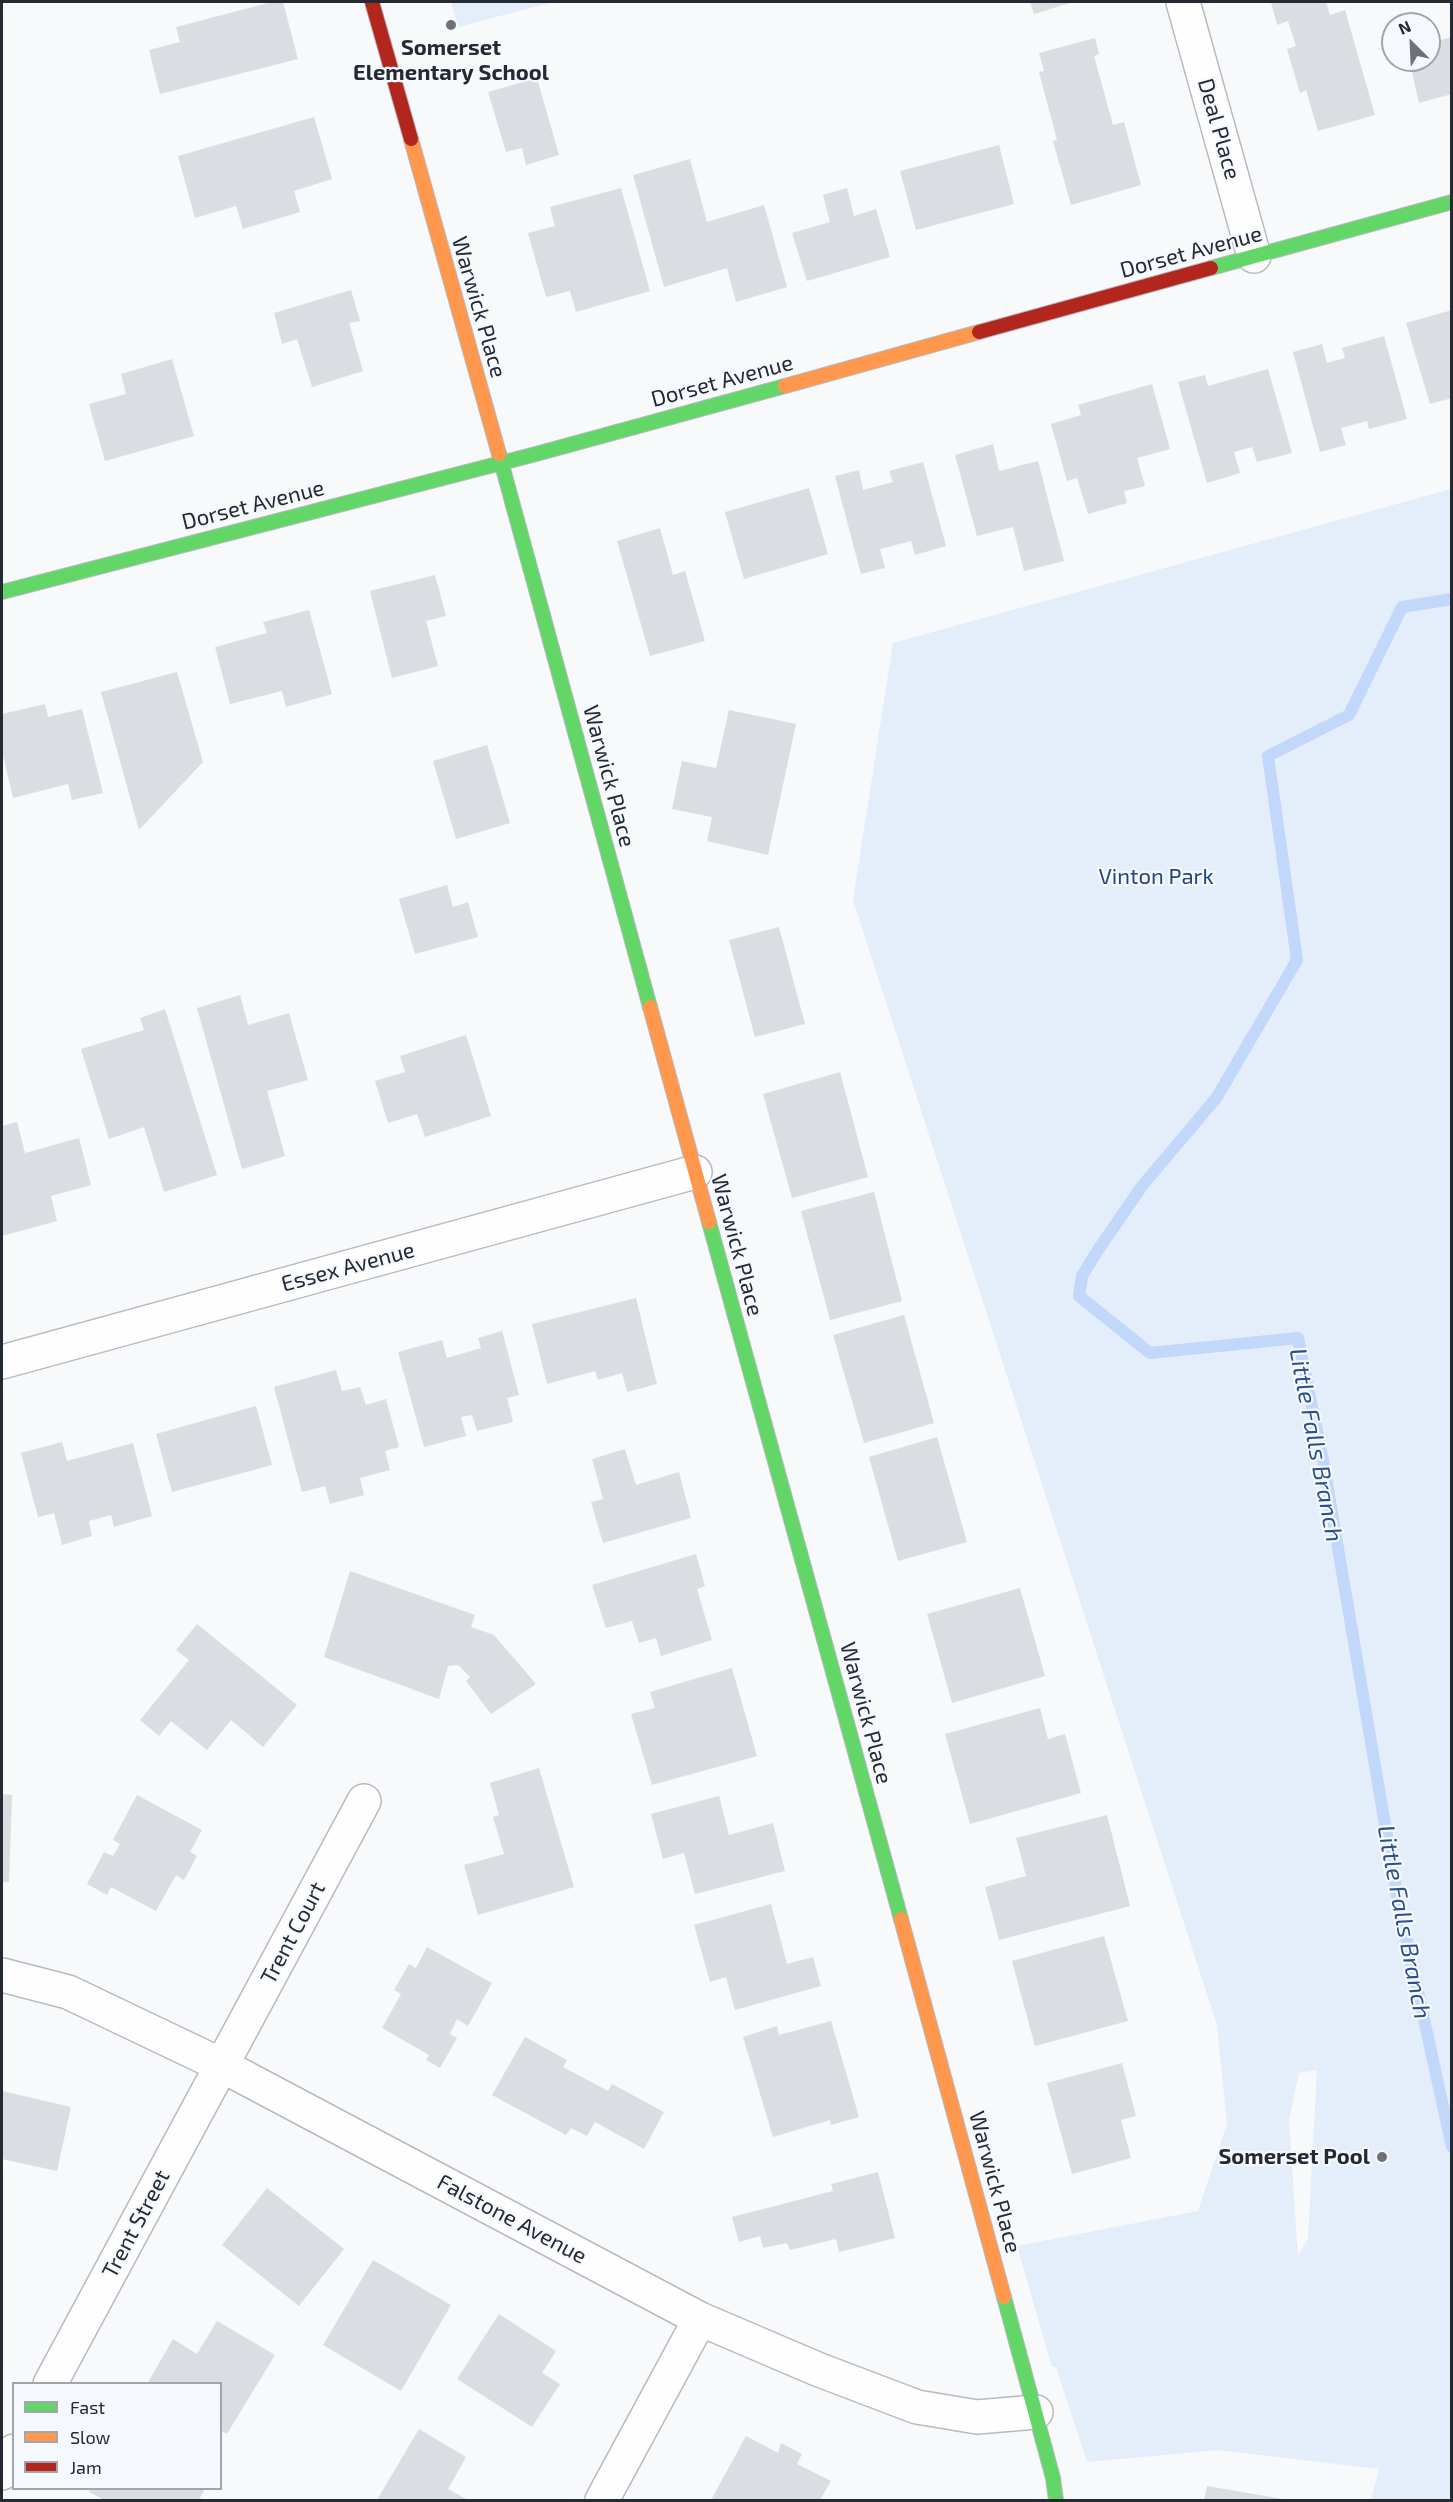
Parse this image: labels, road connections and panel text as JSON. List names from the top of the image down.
{
  "streets": {
    "street": [
      "Deal Place",
      "Dorset Avenue",
      "Warwick Place",
      "Essex Avenue",
      "Trent Court",
      "Falstone Avenue",
      "Trent Street"
    ]
  },
  "crossings": [
    ["Deal Place", "Dorset Avenue"],
    ["Dorset Avenue", "Warwick Place"],
    ["Warwick Place", "Essex Avenue"],
    ["Warwick Place", "Falstone Avenue"],
    ["Trent Court", "Falstone Avenue"],
    ["Trent Court", "Trent Street"],
    ["Falstone Avenue", "Trent Street"]
  ],
  "water": ["Little Falls Branch"],
  "parks": ["Vinton Park"],
  "places": ["Somerset Elementary School", "Somerset Pool"],
  "legend": ["Fast", "Slow", "Jam"],
  "north": "top left"
}
